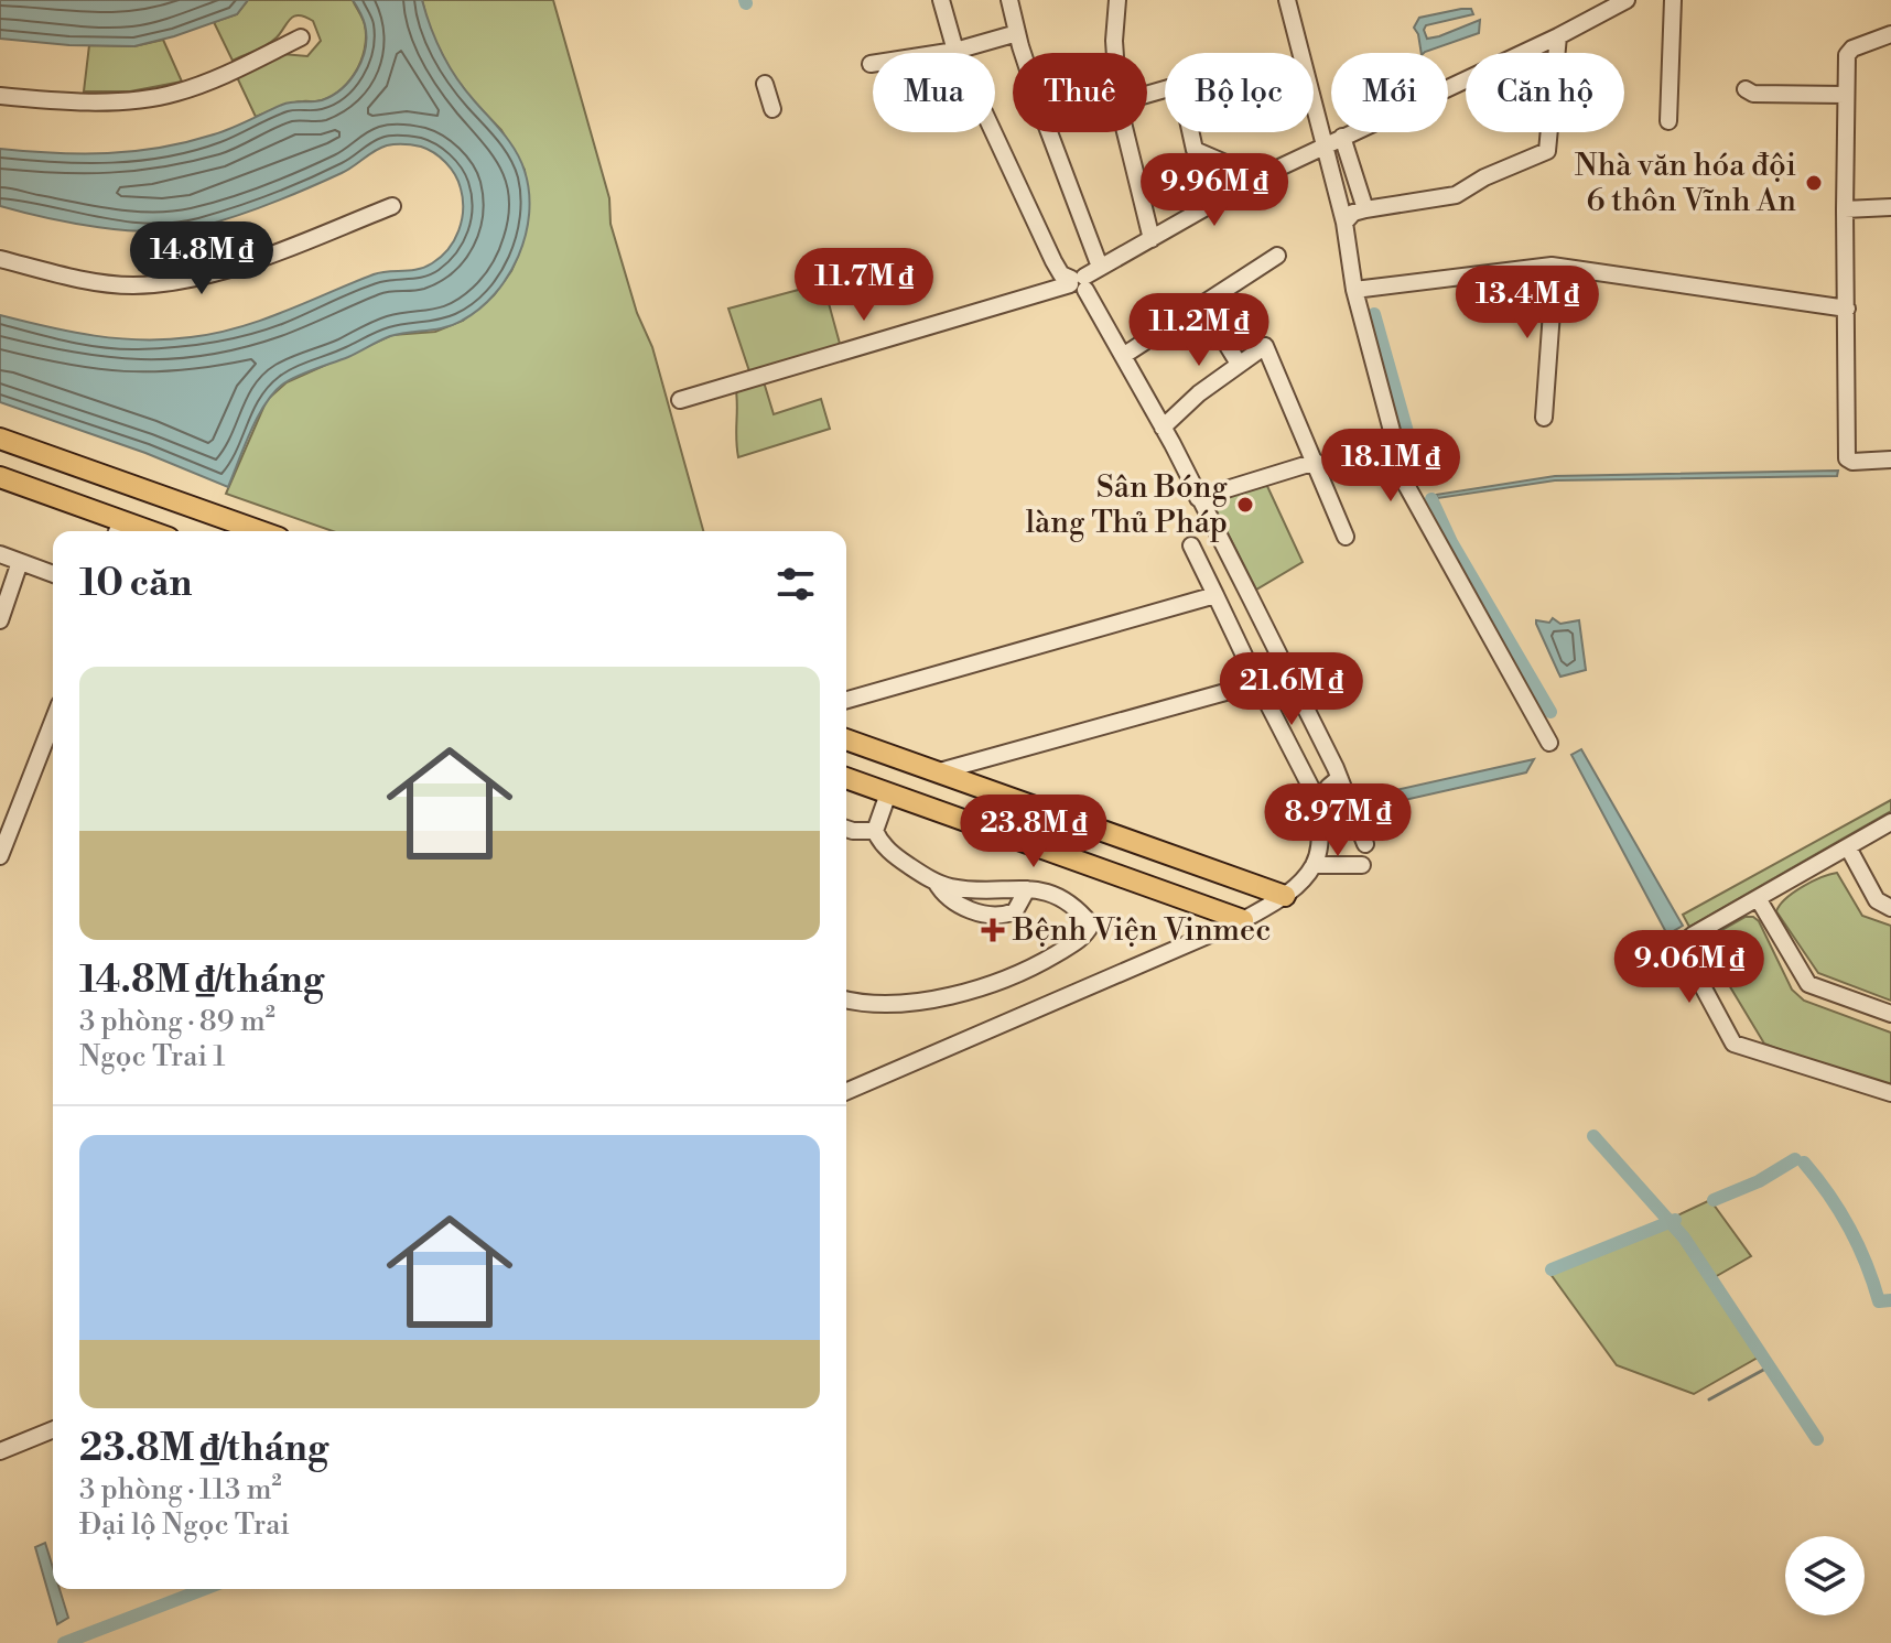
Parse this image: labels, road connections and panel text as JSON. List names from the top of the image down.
{
  "places": {
    "other": ["Nhà văn hóa đội 6 thôn Vĩnh An", "Sân Bóng làng Thủ Pháp"],
    "health": ["Bệnh Viện Vinmec"]
  },
  "page": {
    "chip": [
      "Mua",
      "Thuê",
      "Bộ lọc",
      "Mới",
      "Căn hộ"
    ],
    "price": [
      "9.96M ₫",
      "14.8M ₫",
      "11.7M ₫",
      "13.4M ₫",
      "11.2M ₫",
      "18.1M ₫",
      "21.6M ₫",
      "8.97M ₫",
      "23.8M ₫",
      "9.06M ₫"
    ],
    "heading": "10 căn",
    "list": [
      {
        "name": "14.8M ₫/tháng",
        "note": "3 phòng · 89 m² · Ngọc Trai 1"
      },
      {
        "name": "23.8M ₫/tháng",
        "note": "3 phòng · 113 m² · Đại lộ Ngọc Trai"
      }
    ]
  }
}
